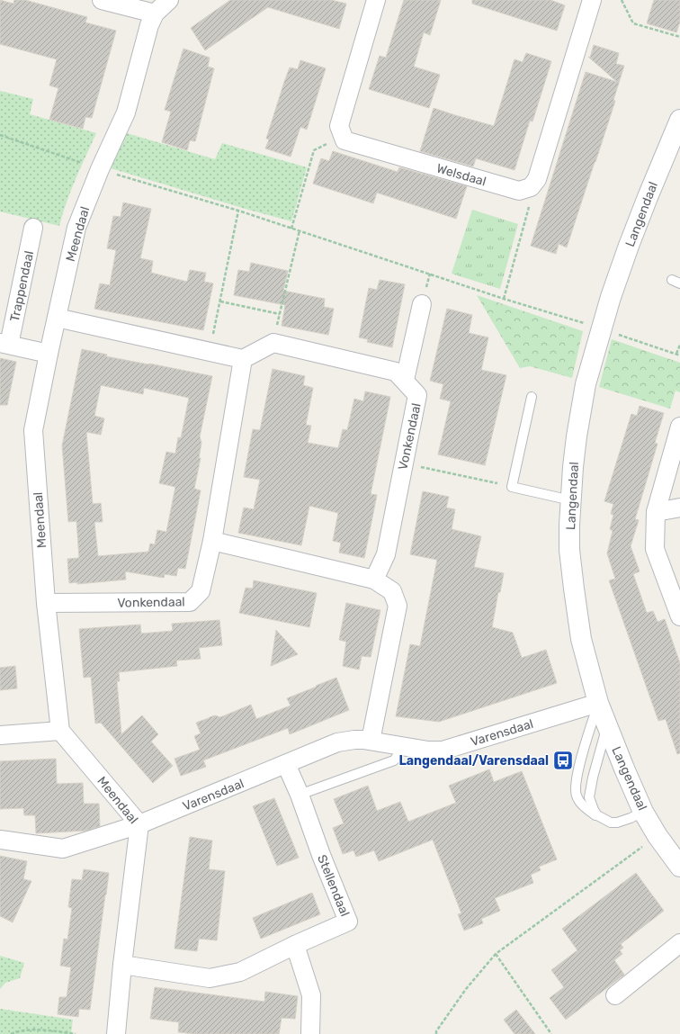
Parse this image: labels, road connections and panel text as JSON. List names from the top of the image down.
{
  "streets": {
    "street": [
      "Welsdaal",
      "Langendaal",
      "Meendaal",
      "Trappendaal",
      "Vonkendaal",
      "Varensdaal",
      "Stellendaal"
    ]
  },
  "crossings": [
    ["Langendaal", "Varensdaal"],
    ["Meendaal", "Trappendaal"],
    ["Meendaal", "Vonkendaal"],
    ["Meendaal", "Varensdaal"],
    ["Meendaal", "Stellendaal"]
  ],
  "places": {
    "bus stop": ["Langendaal/Varensdaal"]
  }
}
